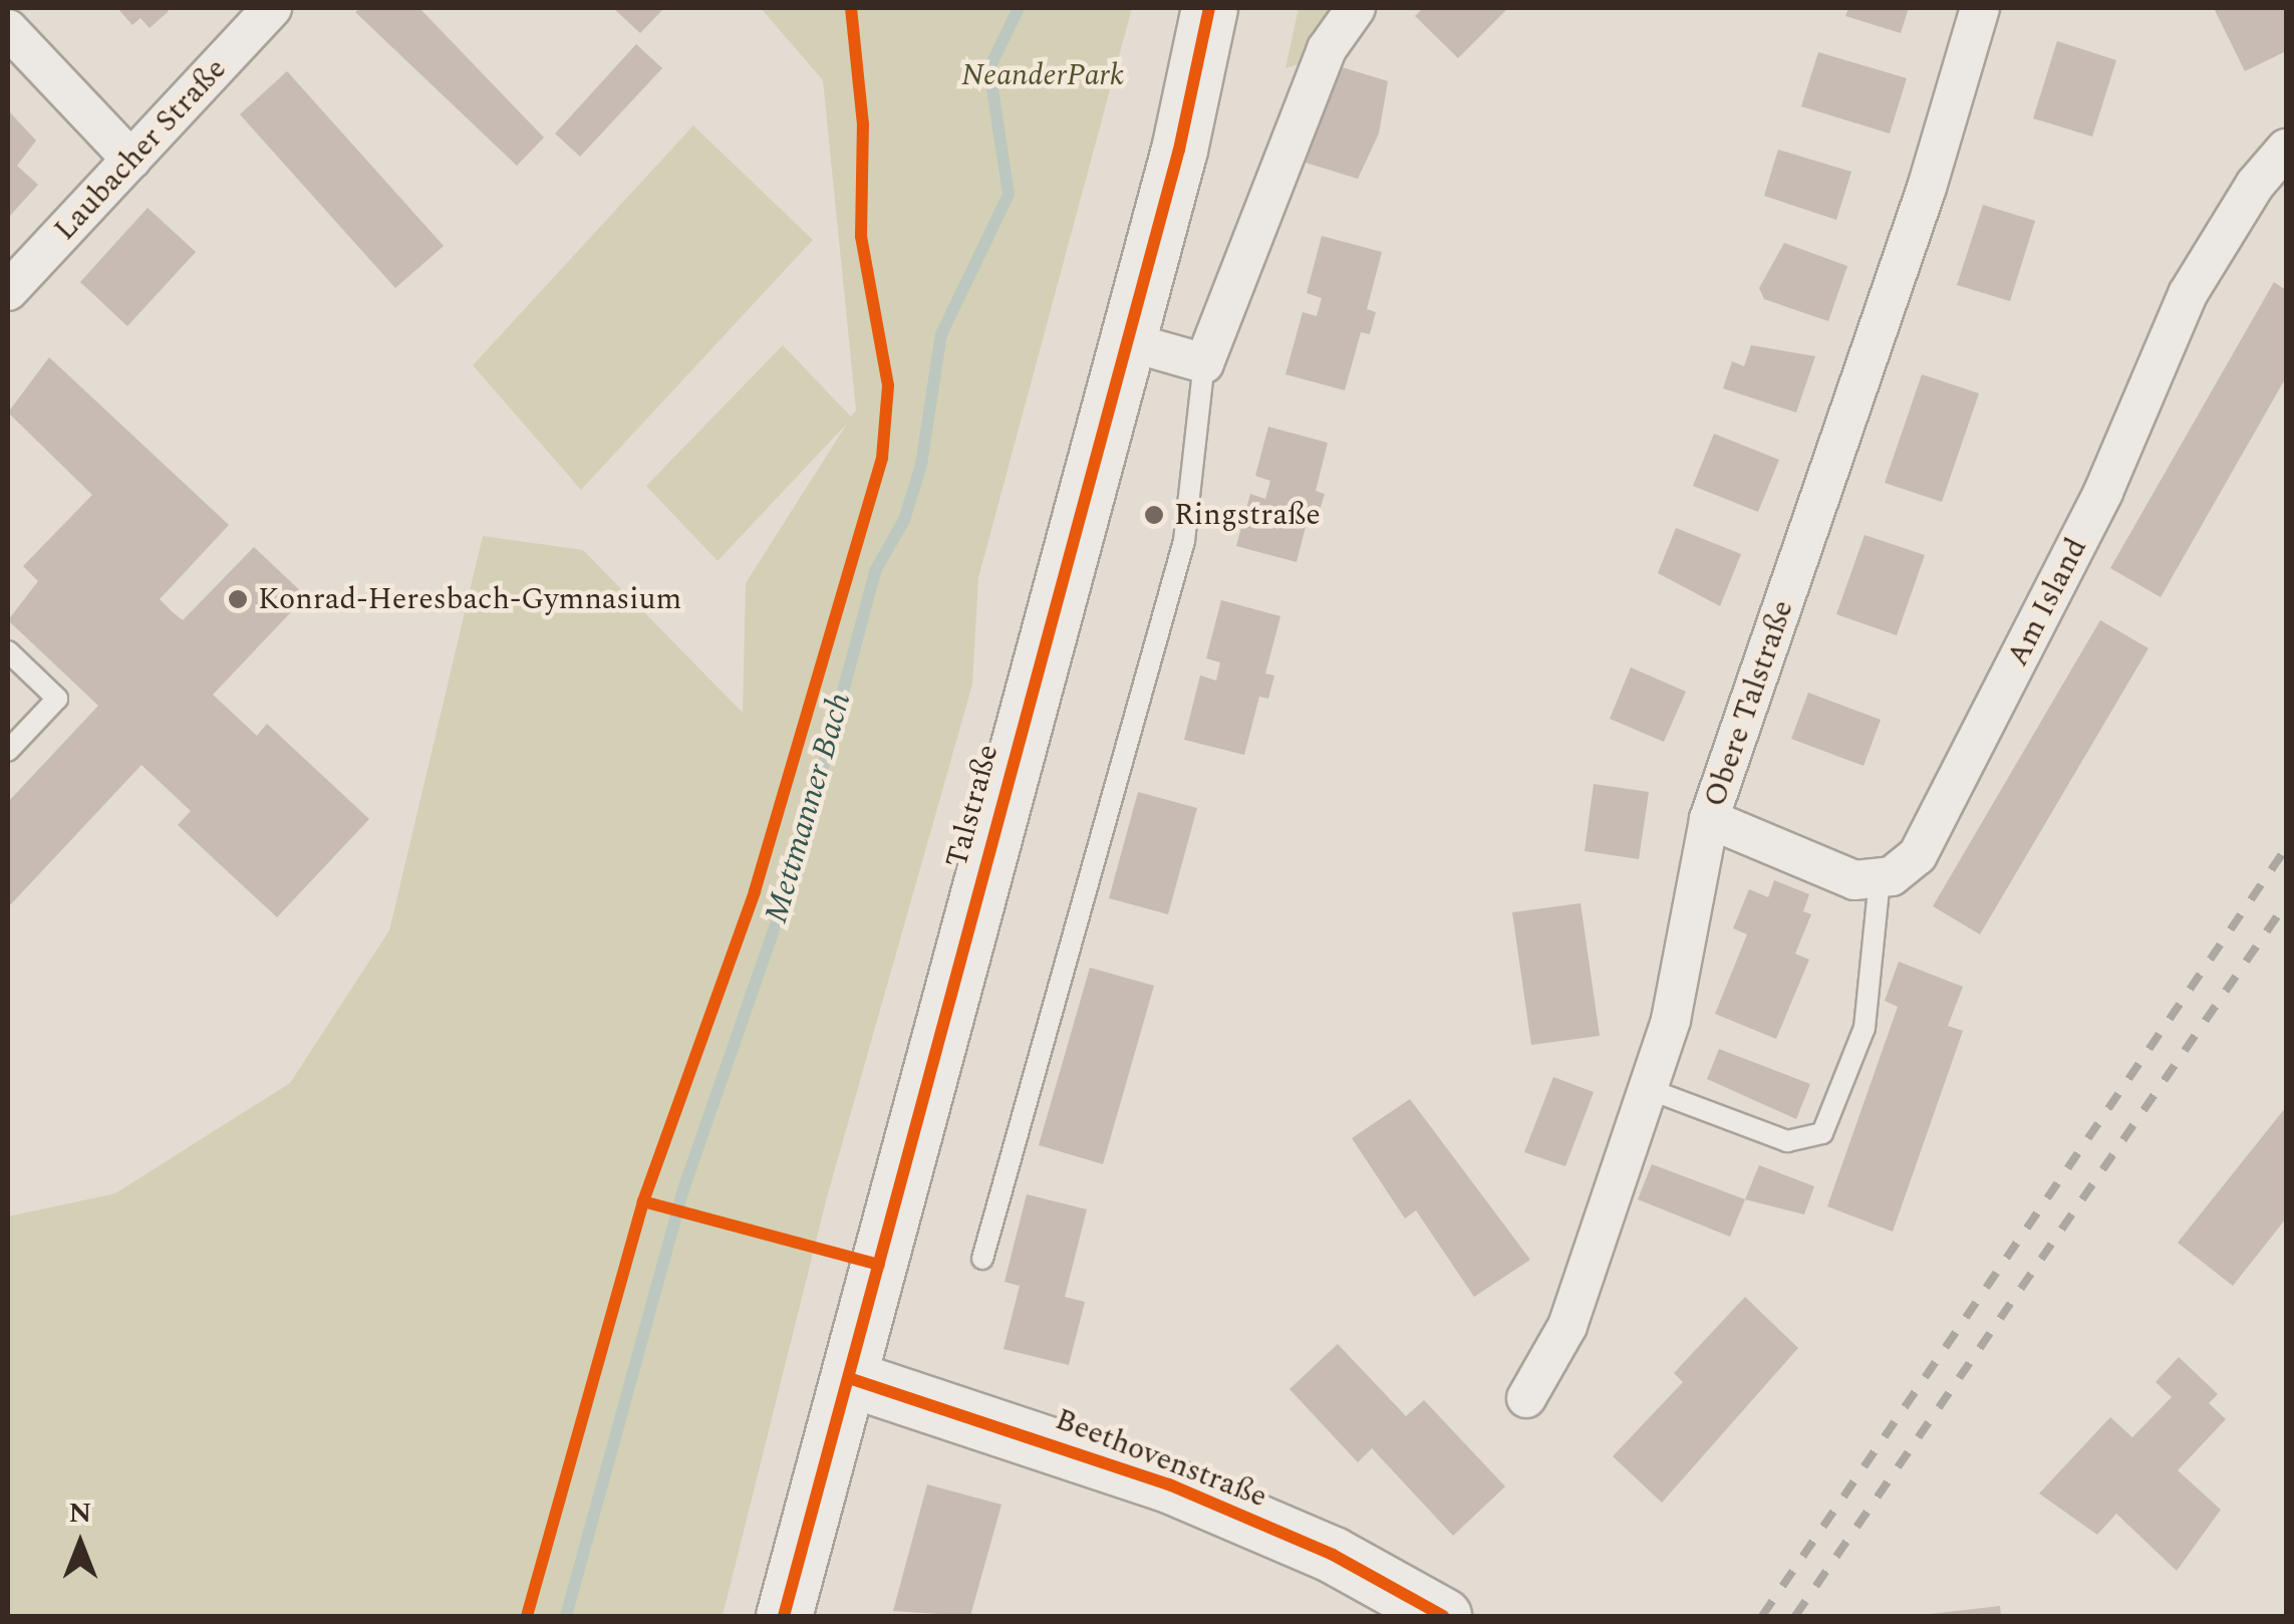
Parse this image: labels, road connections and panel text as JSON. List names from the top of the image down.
{
  "streets": {
    "street": [
      "Laubacher Straße",
      "Am Island",
      "Obere Talstraße",
      "Talstraße",
      "Beethovenstraße"
    ]
  },
  "crossings": [
    ["Talstraße", "Beethovenstraße"]
  ],
  "water": ["Mettmanner Bach"],
  "parks": ["NeanderPark"],
  "places": ["Ringstraße", "Konrad-Heresbach-Gymnasium"],
  "north": "top"
}
